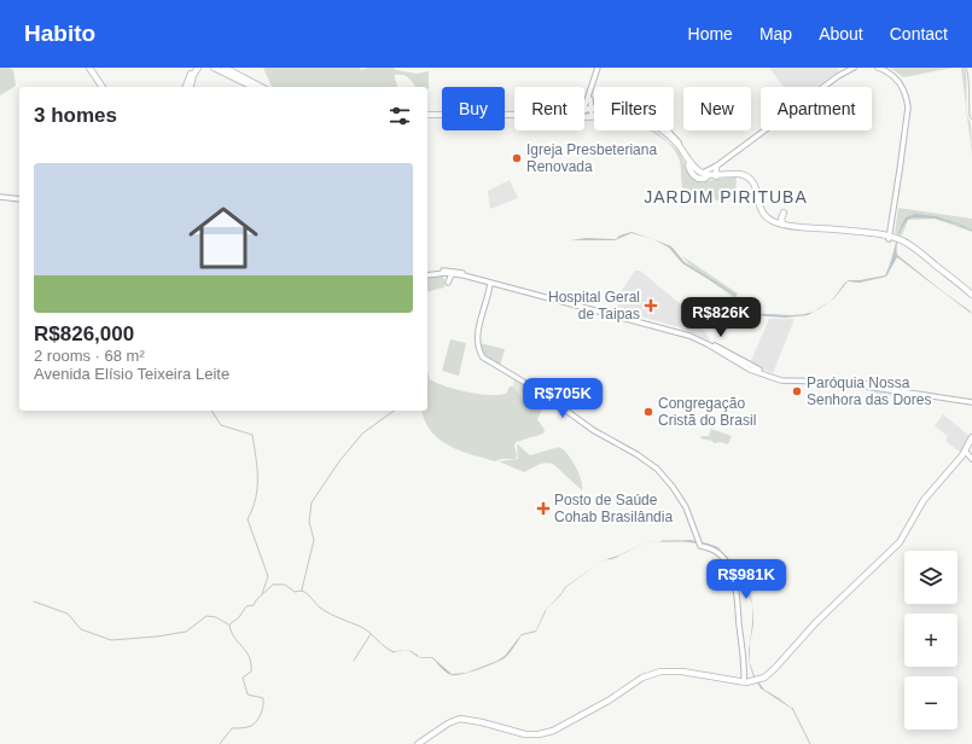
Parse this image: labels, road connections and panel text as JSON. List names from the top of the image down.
{
  "districts": ["JARDIM PIRITUBA"],
  "places": {
    "other": ["Igreja Presbeteriana Renovada", "Paróquia Nossa Senhora das Dores", "Congregação Cristã do Brasil"],
    "health": ["Hospital Geral de Taipas", "Posto de Saúde Cohab Brasilândia"]
  },
  "page": {
    "header": "Habito",
    "nav": [
      "Home",
      "Map",
      "About",
      "Contact"
    ],
    "chip": [
      "Buy",
      "Rent",
      "Filters",
      "New",
      "Apartment"
    ],
    "heading": "3 homes",
    "list": [
      {
        "name": "R$826,000",
        "note": "2 rooms · 68 m² · Avenida Elísio Teixeira Leite"
      }
    ],
    "price": ["R$826K", "R$705K", "R$981K"],
    "map_buttons": ["+", "−"]
  }
}
